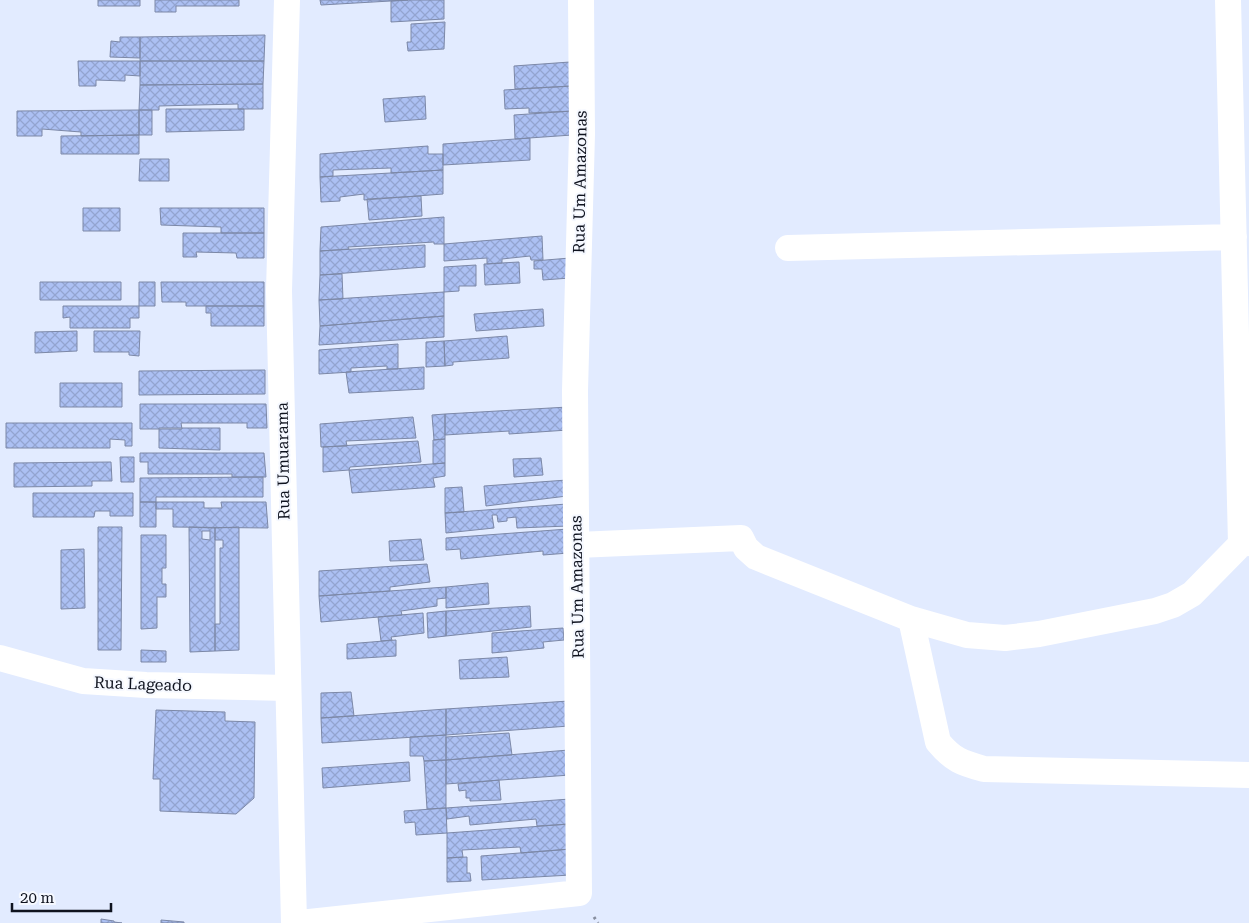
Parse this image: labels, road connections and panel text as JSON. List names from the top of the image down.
{
  "streets": {
    "street": ["Rua Um Amazonas", "Rua Umuarama", "Rua Lageado"]
  },
  "crossings": [
    ["Rua Umuarama", "Rua Lageado"]
  ],
  "scale_bar": "20 m"
}
